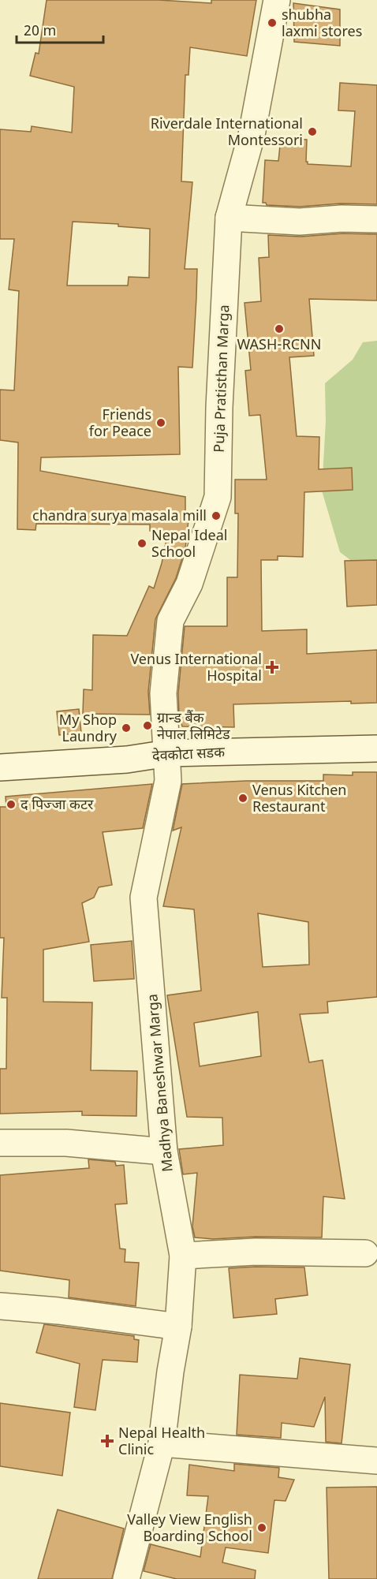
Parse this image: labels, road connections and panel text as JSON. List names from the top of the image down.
{
  "streets": {
    "street": ["Puja Pratisthan Marga", "देवकोटा सडक", "Madhya Baneshwar Marga"]
  },
  "crossings": [
    ["Puja Pratisthan Marga", "देवकोटा सडक"],
    ["Puja Pratisthan Marga", "Madhya Baneshwar Marga"],
    ["देवकोटा सडक", "Madhya Baneshwar Marga"]
  ],
  "places": {
    "other": [
      "shubha laxmi stores",
      "Riverdale International Montessori",
      "WASH-RCNN",
      "Friends for Peace",
      "chandra surya masala mill",
      "Nepal Ideal School",
      "ग्रान्ड बैंक नेपाल लिमिटेड",
      "My Shop Laundry",
      "Venus Kitchen Restaurant",
      "द पिज्जा कटर",
      "Valley View English Boarding School"
    ],
    "health": ["Venus International Hospital", "Nepal Health Clinic"]
  },
  "scale_bar": "20 m"
}
